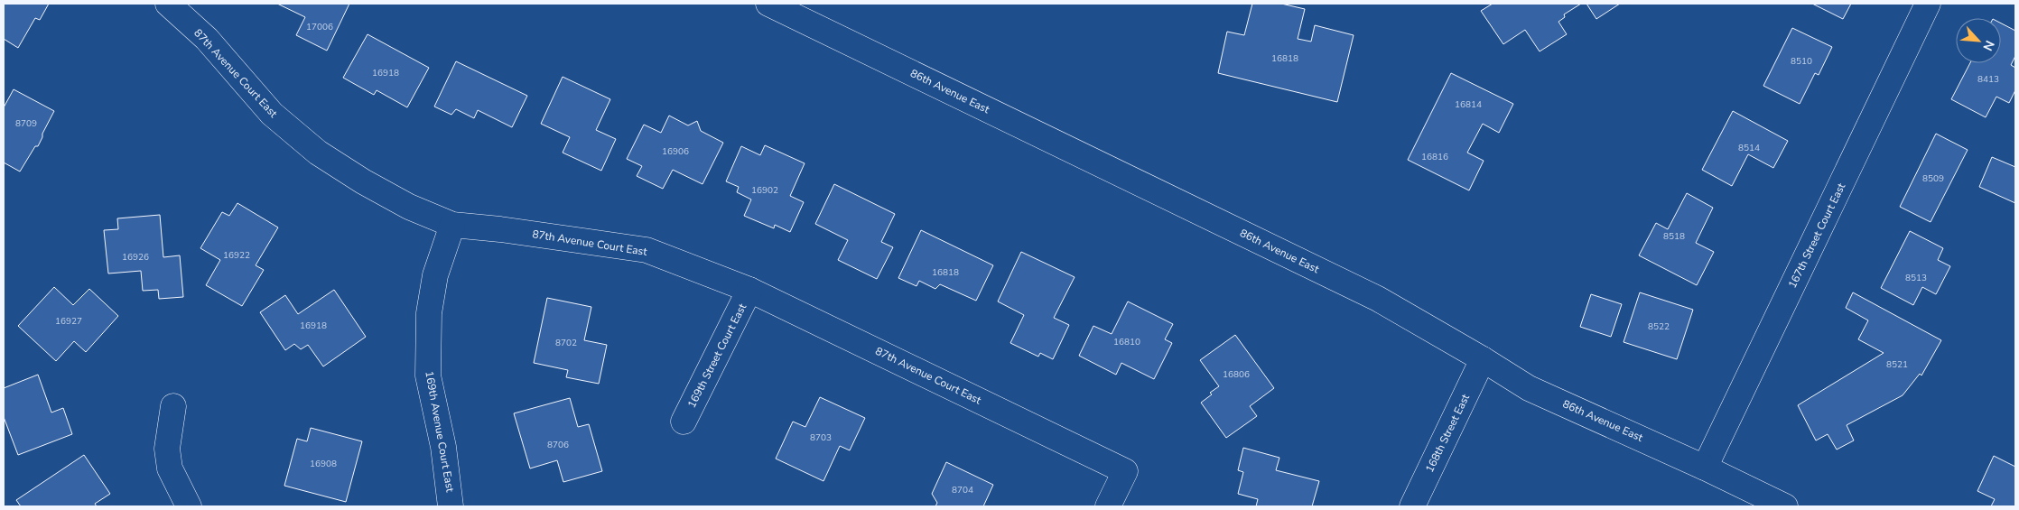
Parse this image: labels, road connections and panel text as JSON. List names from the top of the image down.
{
  "streets": {
    "street": [
      "87th Avenue Court East",
      "86th Avenue East",
      "167th Street Court East",
      "169th Street Court East",
      "169th Avenue Court East",
      "168th Street East"
    ]
  },
  "crossings": [
    ["87th Avenue Court East", "169th Street Court East"],
    ["87th Avenue Court East", "169th Avenue Court East"],
    ["86th Avenue East", "167th Street Court East"],
    ["86th Avenue East", "168th Street East"]
  ],
  "house_numbers": [
    "17006",
    "16818",
    "8510",
    "16918",
    "8413",
    "16814",
    "8709",
    "8514",
    "16906",
    "16816",
    "8509",
    "16902",
    "8518",
    "16922",
    "16926",
    "16818",
    "8513",
    "16927",
    "16918",
    "8522",
    "16810",
    "8702",
    "8521",
    "16806",
    "8703",
    "8706",
    "16908",
    "8704"
  ],
  "north": "bottom right"
}
